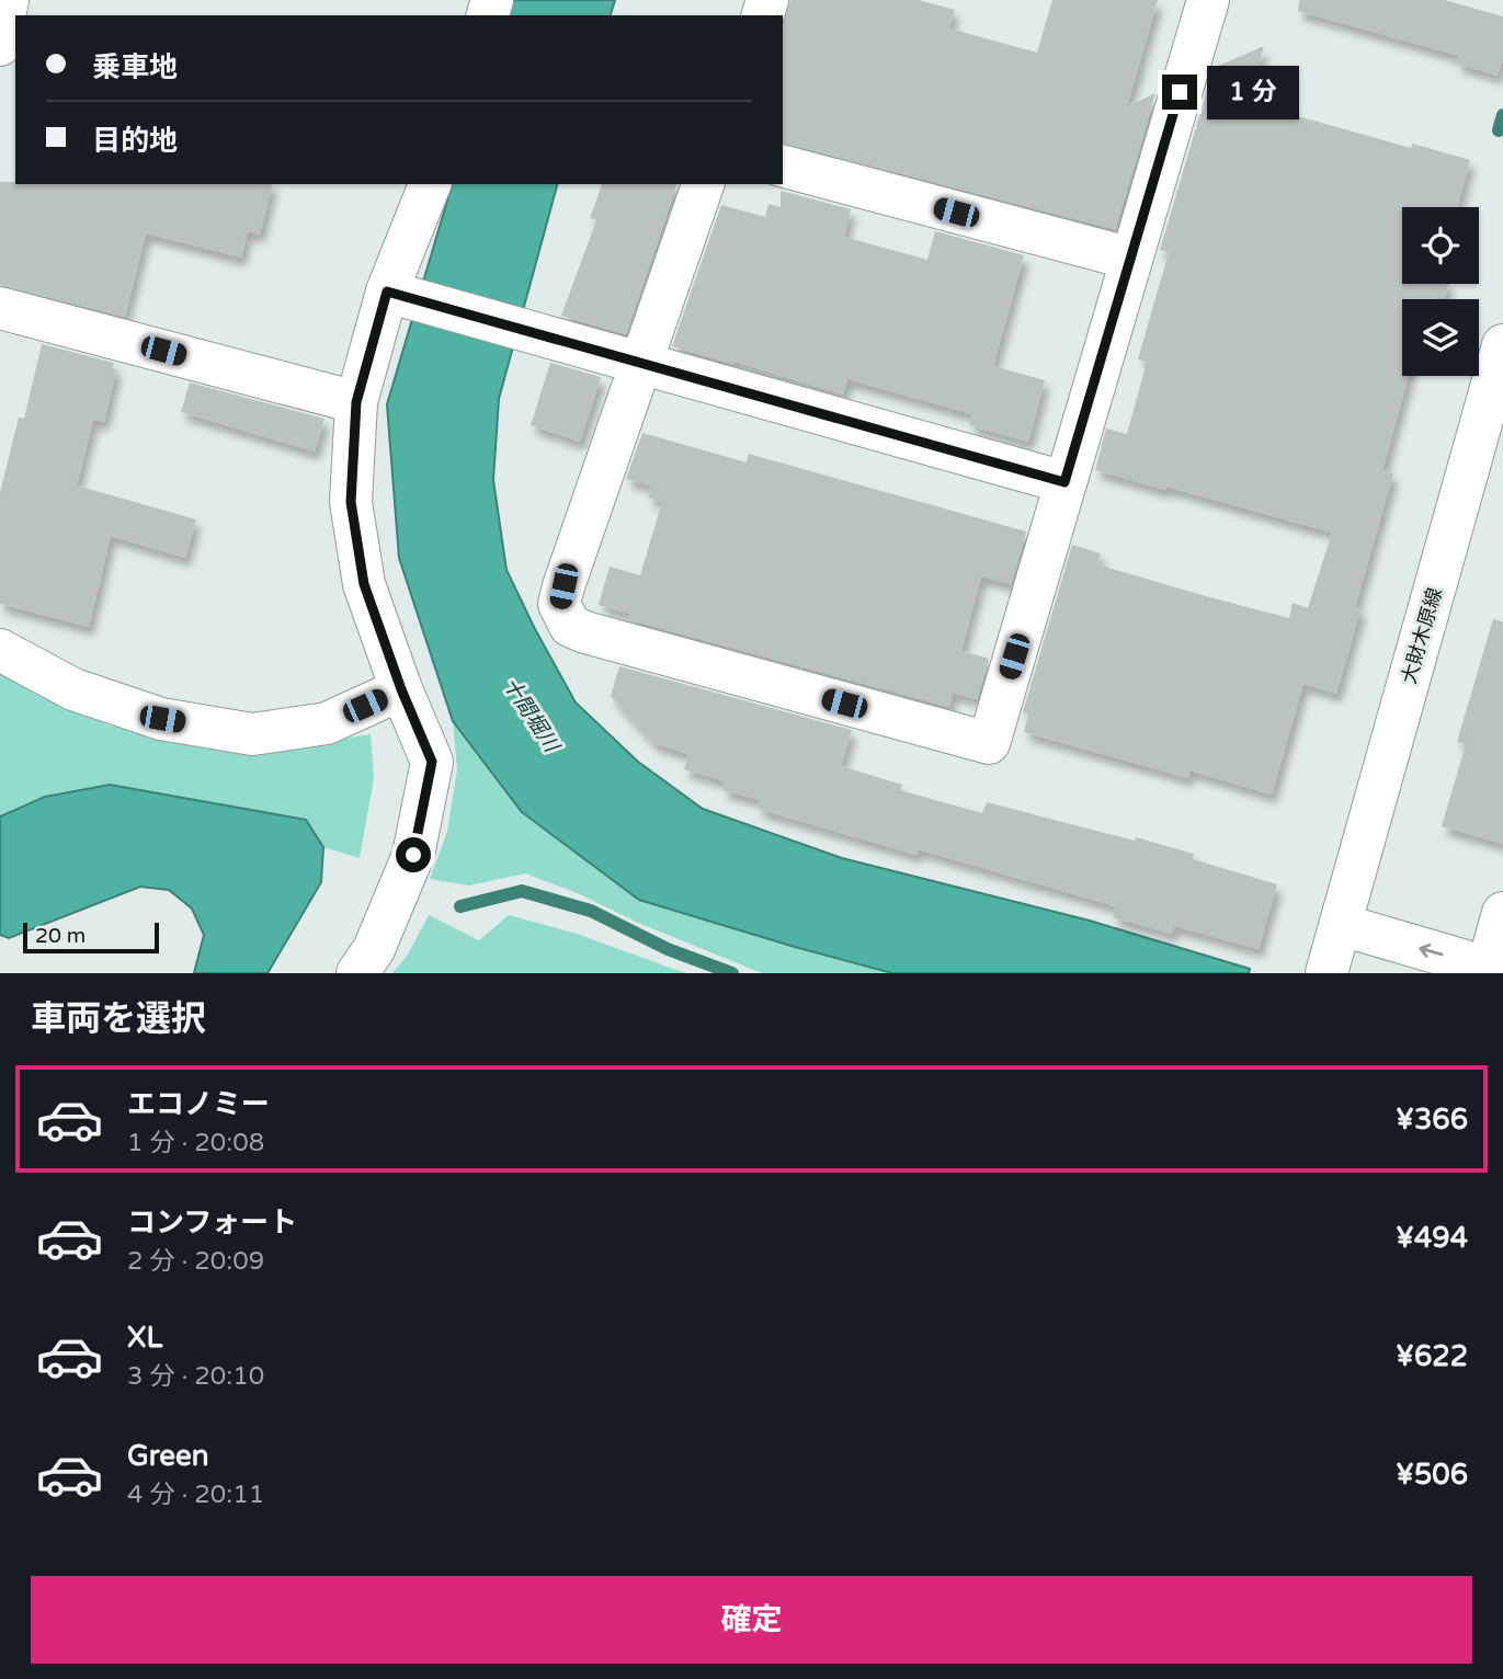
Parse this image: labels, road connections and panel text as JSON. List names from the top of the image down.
{
  "streets": {
    "street": ["大財木原線"]
  },
  "water": ["十間堀川"],
  "scale_bar": "20 m",
  "page": {
    "banner": ["乗車地", "目的地"],
    "bubble": "1 分",
    "scale": "20 m",
    "heading": "車両を選択",
    "list": [
      {
        "name": "エコノミー",
        "note": "1 分 · 20:08",
        "value": "¥366"
      },
      {
        "name": "コンフォート",
        "note": "2 分 · 20:09",
        "value": "¥494"
      },
      {
        "name": "XL",
        "note": "3 分 · 20:10",
        "value": "¥622"
      },
      {
        "name": "Green",
        "note": "4 分 · 20:11",
        "value": "¥506"
      }
    ],
    "buttons": "確定"
  }
}
